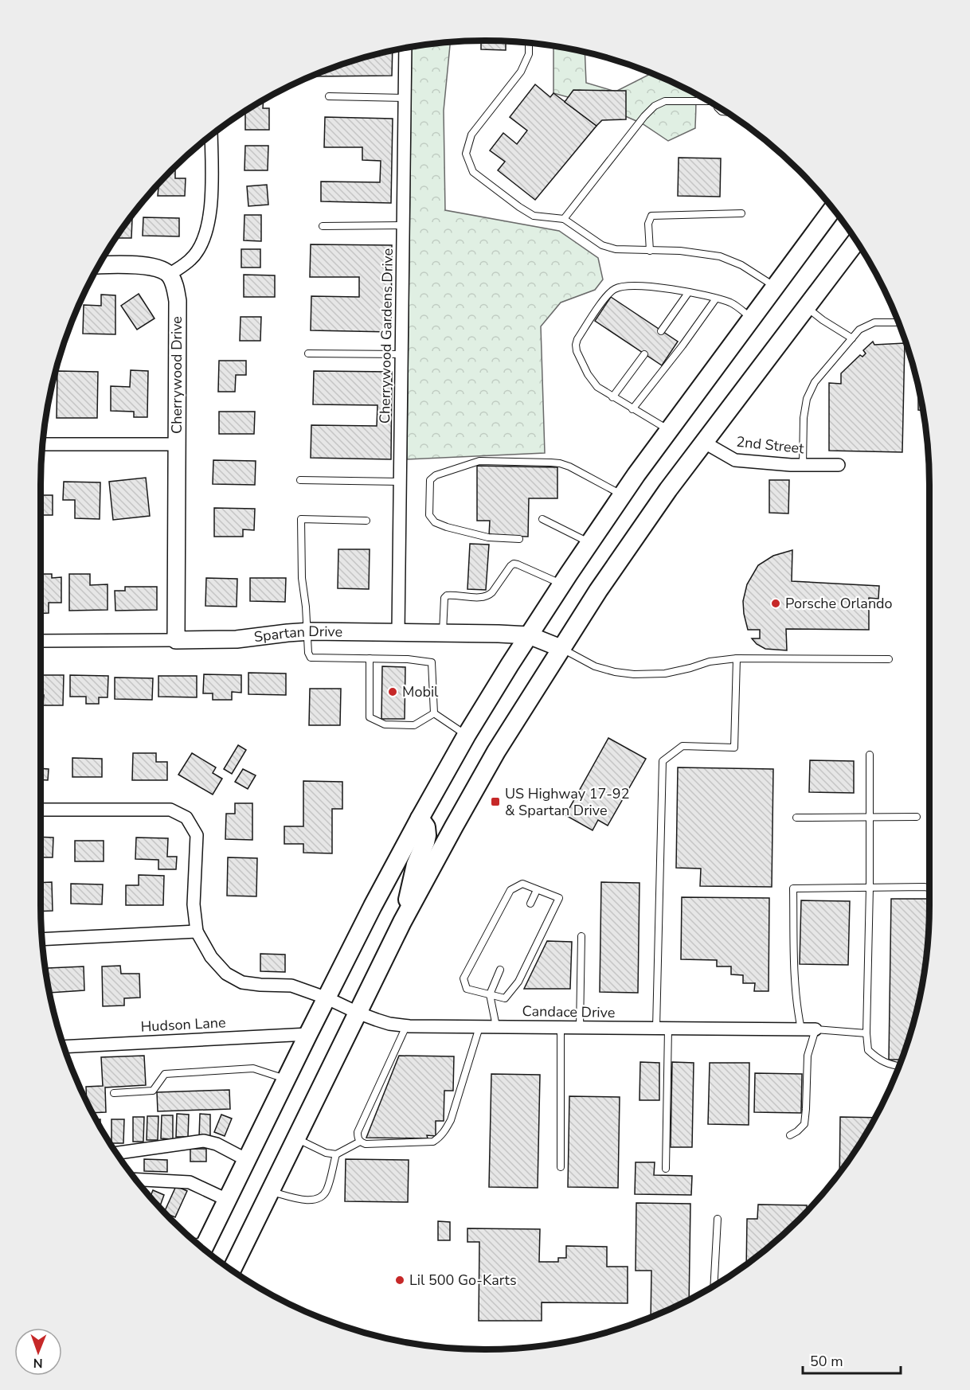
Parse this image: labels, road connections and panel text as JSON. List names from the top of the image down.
{
  "streets": {
    "street": [
      "Cherrywood Gardens Drive",
      "Cherrywood Drive",
      "2nd Street",
      "Spartan Drive",
      "Candace Drive",
      "Hudson Lane"
    ]
  },
  "crossings": [
    ["Cherrywood Gardens Drive", "Spartan Drive"],
    ["Cherrywood Drive", "Spartan Drive"]
  ],
  "places": {
    "other": ["Porsche Orlando", "Mobil", "Lil 500 Go-Karts"],
    "transit": ["US Highway 17-92 & Spartan Drive"]
  },
  "scale_bar": "50 m",
  "north": "bottom"
}
